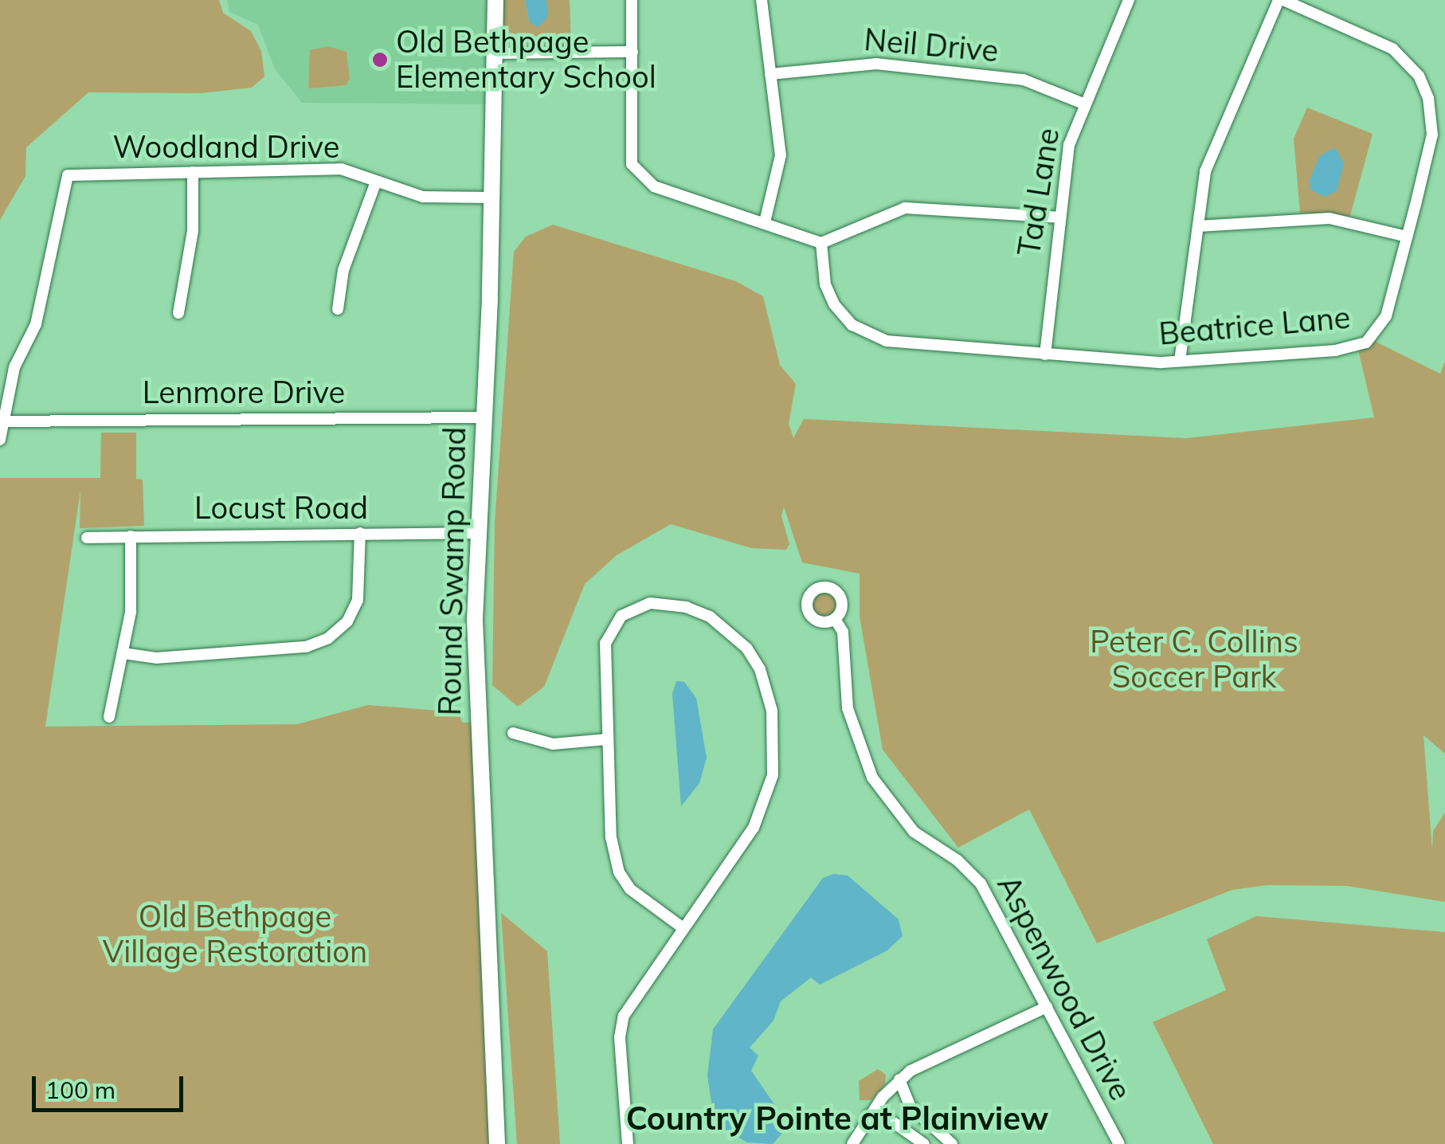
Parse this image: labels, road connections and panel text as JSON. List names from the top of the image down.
{
  "streets": {
    "main road": ["Round Swamp Road"],
    "street": [
      "Neil Drive",
      "Woodland Drive",
      "Tad Lane",
      "Beatrice Lane",
      "Lenmore Drive",
      "Locust Road",
      "Aspenwood Drive"
    ]
  },
  "crossings": [
    ["Neil Drive", "Tad Lane"],
    ["Woodland Drive", "Lenmore Drive"],
    ["Woodland Drive", "Round Swamp Road"],
    ["Tad Lane", "Beatrice Lane"],
    ["Lenmore Drive", "Round Swamp Road"],
    ["Locust Road", "Round Swamp Road"]
  ],
  "districts": ["Country Pointe at Plainview"],
  "parks": ["Peter C. Collins Soccer Park", "Old Bethpage Village Restoration"],
  "places": ["Old Bethpage Elementary School"],
  "scale_bar": "100 m"
}
